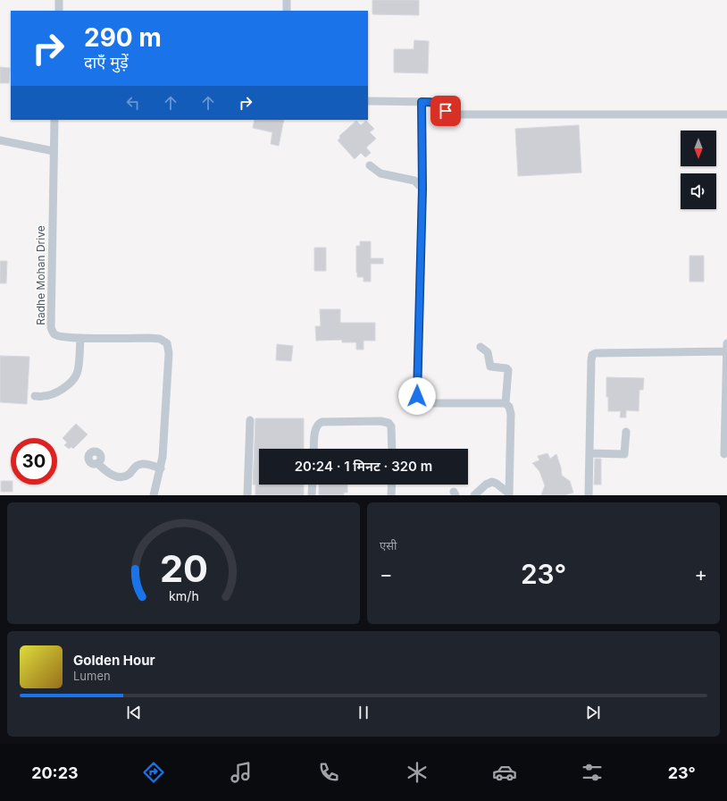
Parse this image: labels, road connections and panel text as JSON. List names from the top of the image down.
{
  "streets": {
    "street": ["Radhe Mohan Drive"]
  },
  "north": "bottom",
  "page": {
    "turn": ["290 m", "दाएँ मुड़ें"],
    "limit": "30",
    "trip": "20:24 · 1 मिनट · 320 m",
    "tile": "एसी",
    "heat": ["−", "23°", "+"],
    "song": ["Golden Hour", "Lumen"],
    "tabs": ["20:23", "23°"],
    "gauge": ["20", "km/h"]
  }
}
